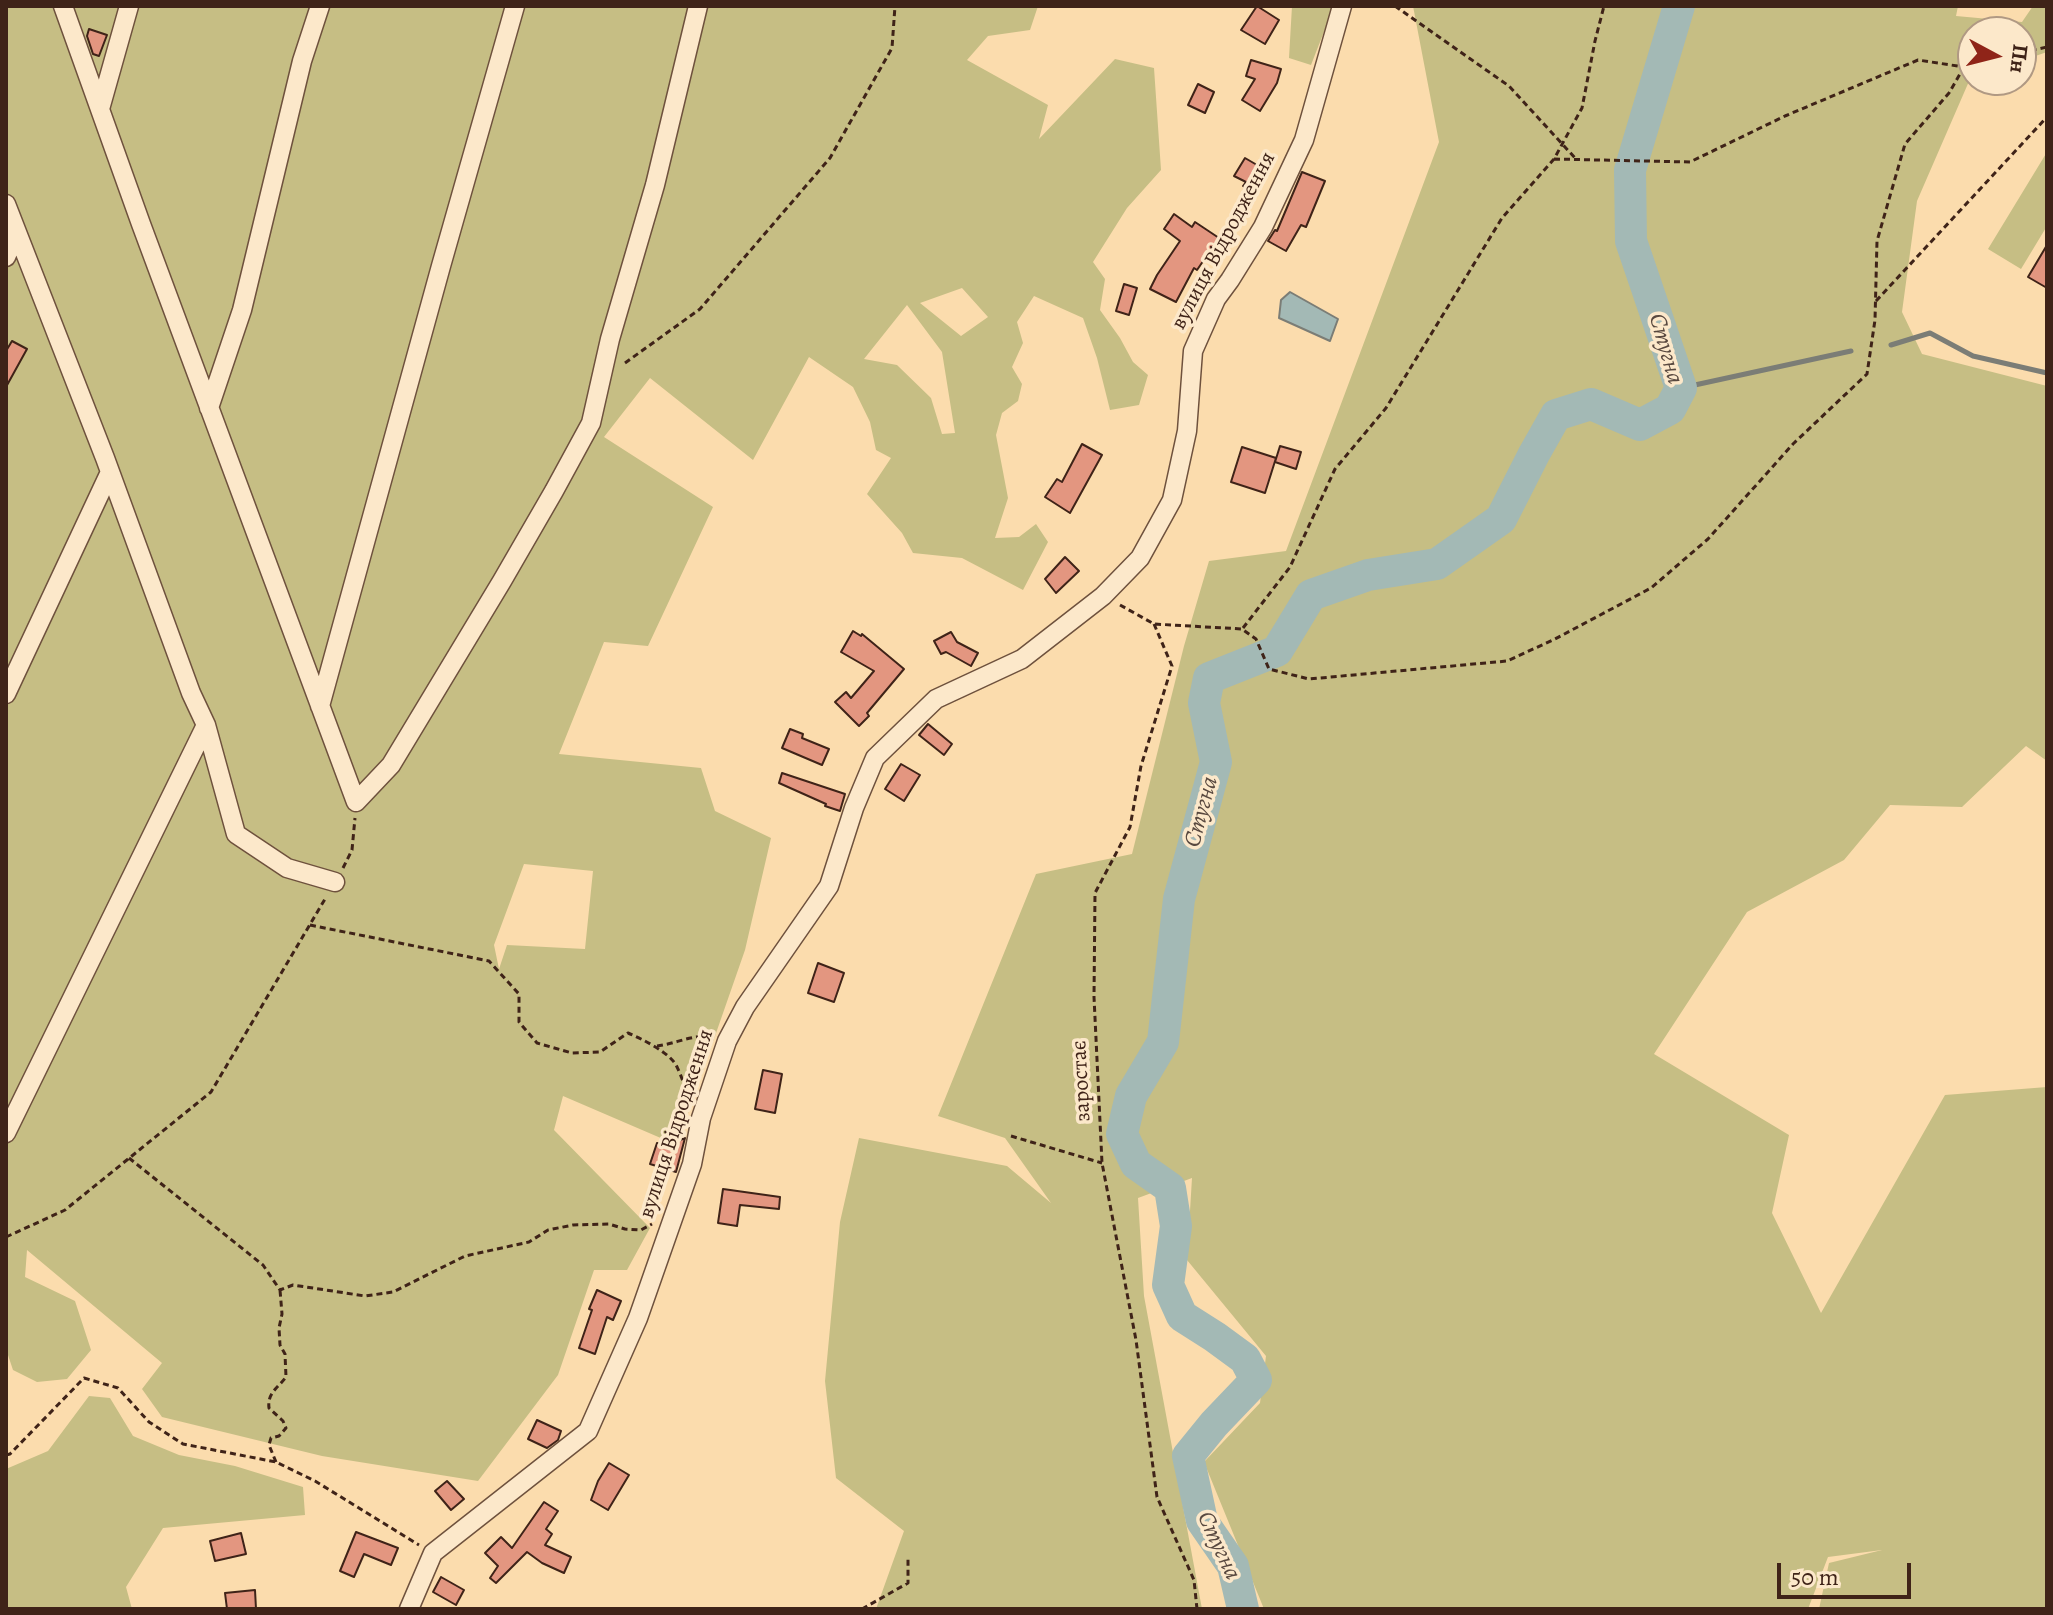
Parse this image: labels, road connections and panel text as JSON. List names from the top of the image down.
{
  "streets": {
    "street": ["вулиця Відродження"],
    "path": ["заростає"]
  },
  "water": ["Стугна"],
  "scale_bar": "50 m",
  "north": "right"
}
